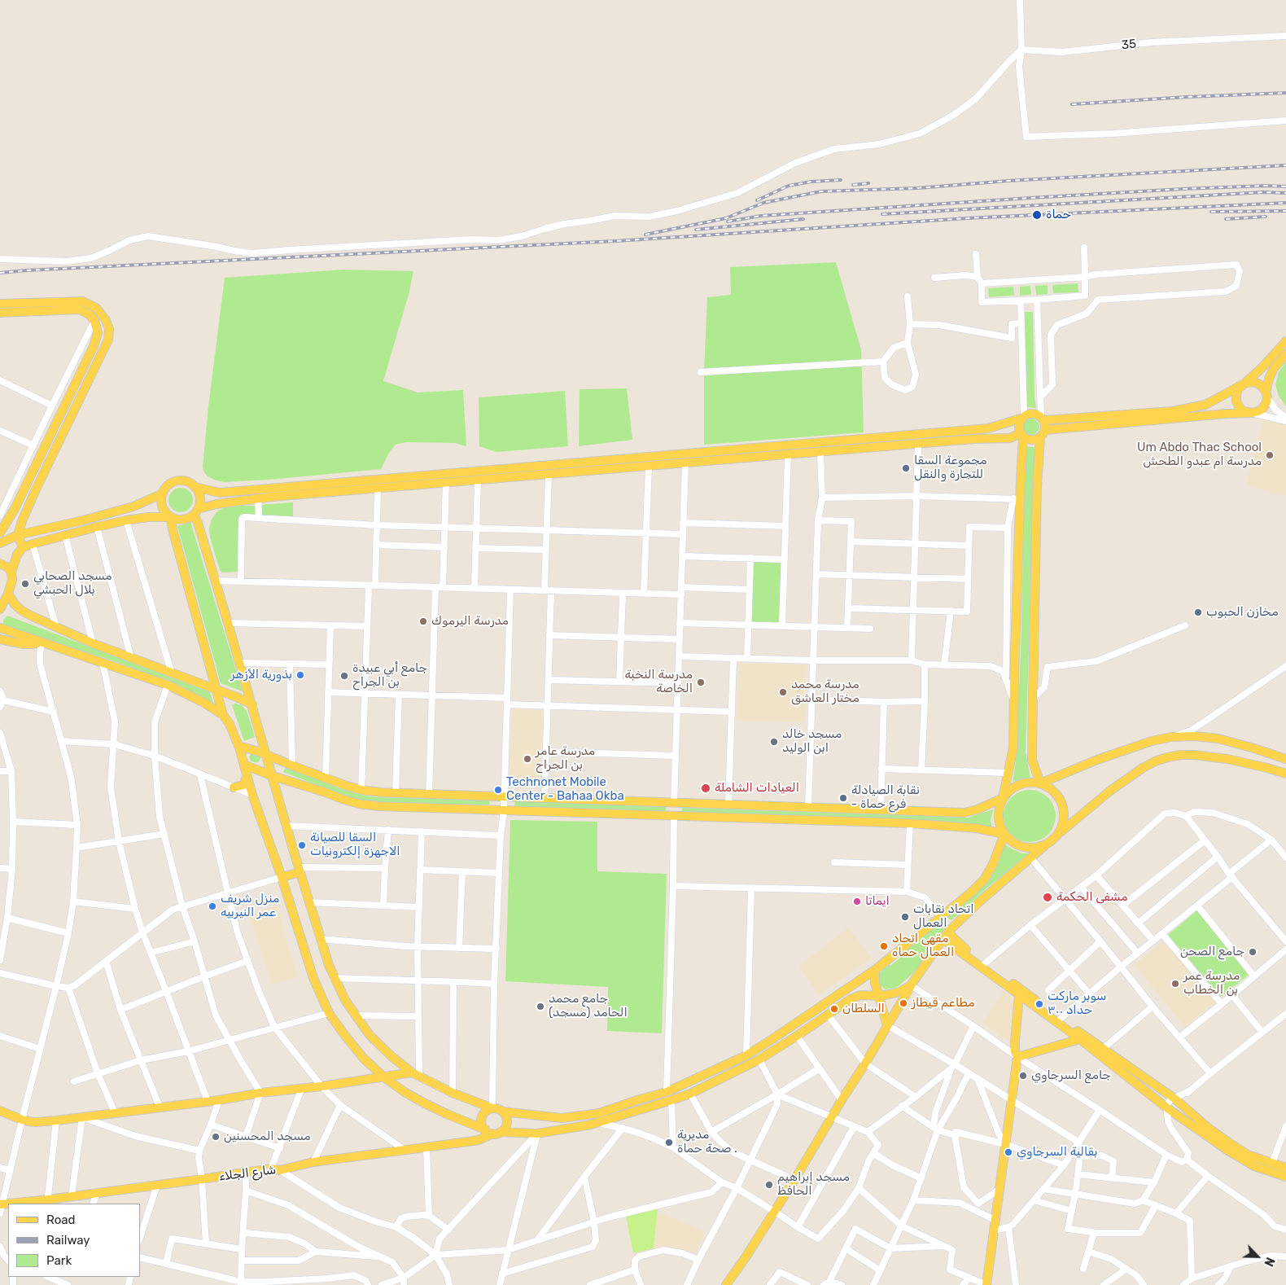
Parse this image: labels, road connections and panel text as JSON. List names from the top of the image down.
{
  "streets": {
    "main road": ["شارع الجلاء"],
    "street": ["35"]
  },
  "places": [
    "حماة",
    "Um Abdo Thac School مدرسة ام عبدو الطحش",
    "مجموعة السقا للتجارة والنقل",
    "مسجد الصحابي بلال الحبشي",
    "مخازن الحبوب",
    "مدرسة اليرموك",
    "بذورية الأزهر",
    "جامع أبي عبيدة بن الجراح",
    "مدرسة النخبة الخاصة",
    "مدرسة محمد مختار العاشق",
    "مسجد خالد ابن الوليد",
    "مدرسة عامر بن الجراح",
    "العيادات الشاملة",
    "Technonet Mobile Center - Bahaa Okba",
    "نقابة الصيادلة - فرع حماة",
    "السقا للصيانة الاجهزة إلكترونيات",
    "مشفى الحكمة",
    "ايماتا",
    "منزل شريف عمر النيربيه",
    "اتحاد نقابات العمال",
    "مقهى اتحاد العمال حماه",
    "جامع الصحن",
    "مدرسة عمر بن الخطاب",
    "مطاعم قيطاز",
    "سوبر ماركت حداد ٣٠٠",
    "جامع محمد الحامد (مسجد)",
    "السلطان",
    "جامع السرجاوي",
    "مسجد المحسنين",
    "مديرية صحة حماة .",
    "بقالية السرجاوي",
    "مسجد إبراهيم الحافظ"
  ],
  "legend": ["Road", "Railway", "Park"],
  "north": "bottom right"
}
